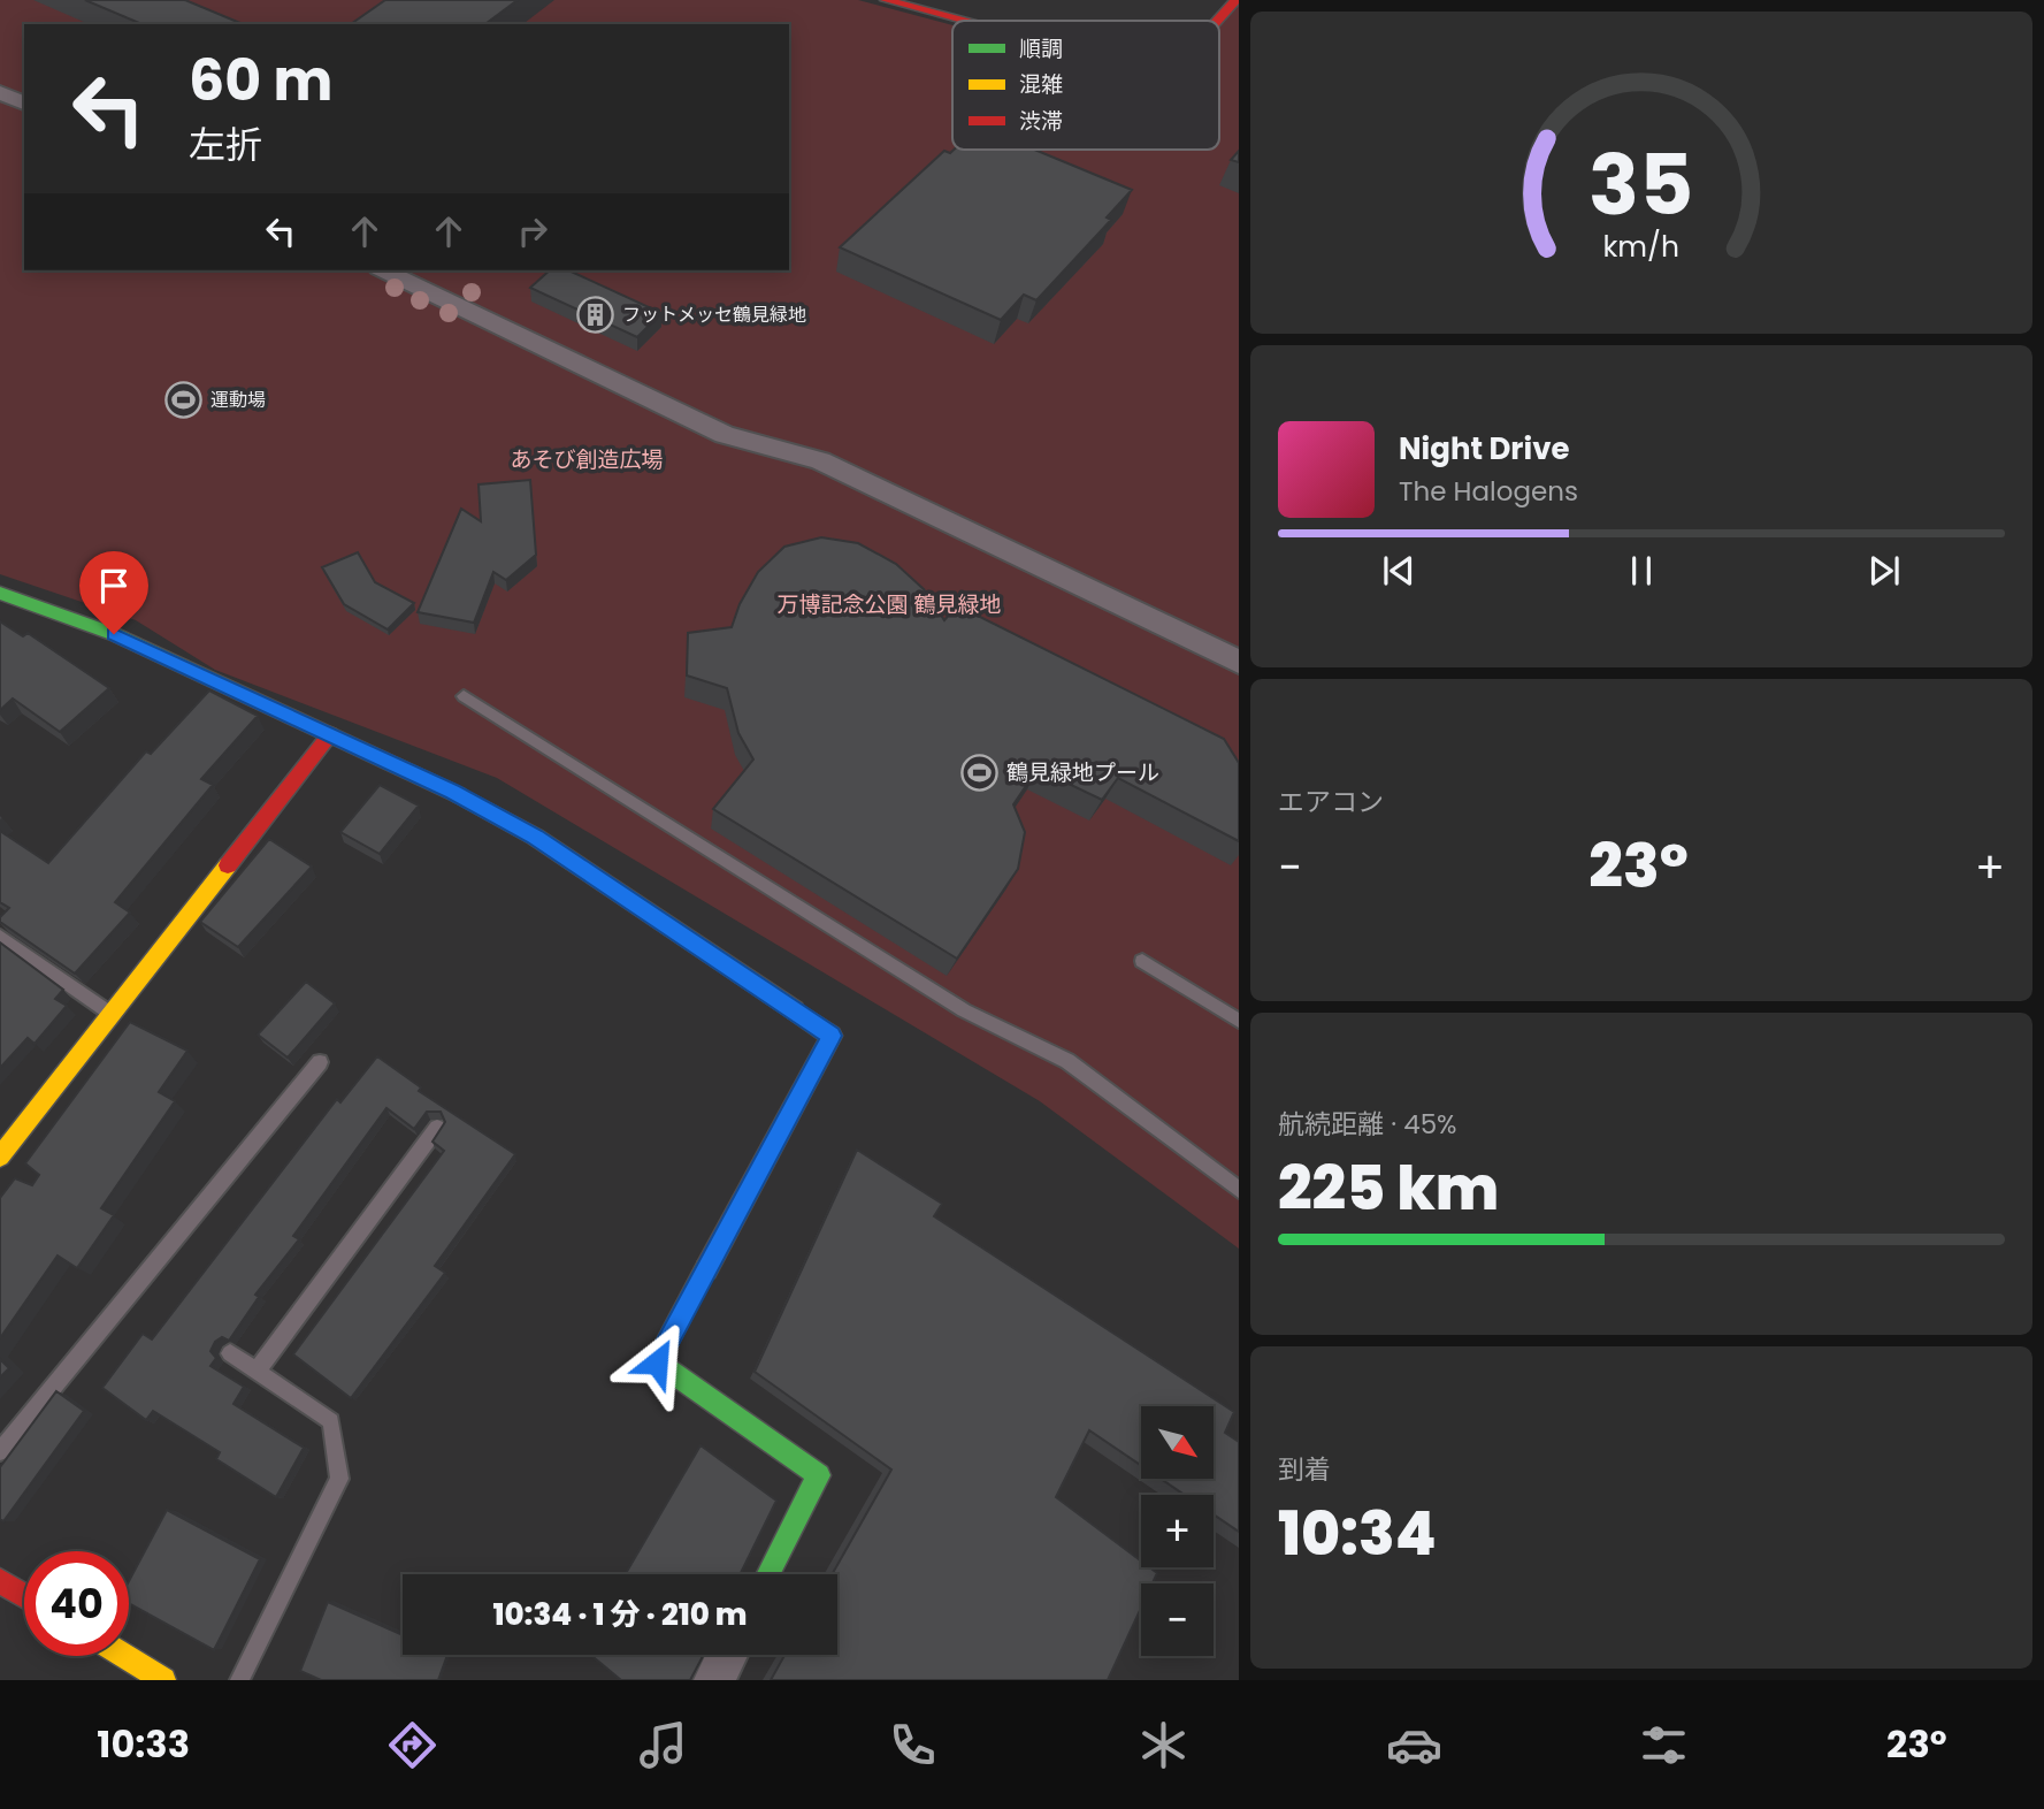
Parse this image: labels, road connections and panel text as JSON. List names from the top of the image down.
{
  "parks": ["あそび創造広場", "万博記念公園 鶴見緑地"],
  "places": {
    "building": ["フットメッセ鶴見緑地"],
    "sports": ["運動場", "鶴見緑地プール"]
  },
  "legend": ["順調", "混雑", "渋滞"],
  "north": "bottom right",
  "page": {
    "turn": ["60 m", "左折"],
    "song": ["Night Drive", "The Halogens"],
    "tile": [
      "エアコン",
      ["航続距離 · 45%", "225 km"],
      ["到着", "10:34"]
    ],
    "heat": ["−", "23°", "+"],
    "map_buttons": ["+", "−"],
    "limit": "40",
    "trip": "10:34 · 1 分 · 210 m",
    "tabs": ["10:33", "23°"],
    "gauge": ["35", "km/h"]
  }
}
